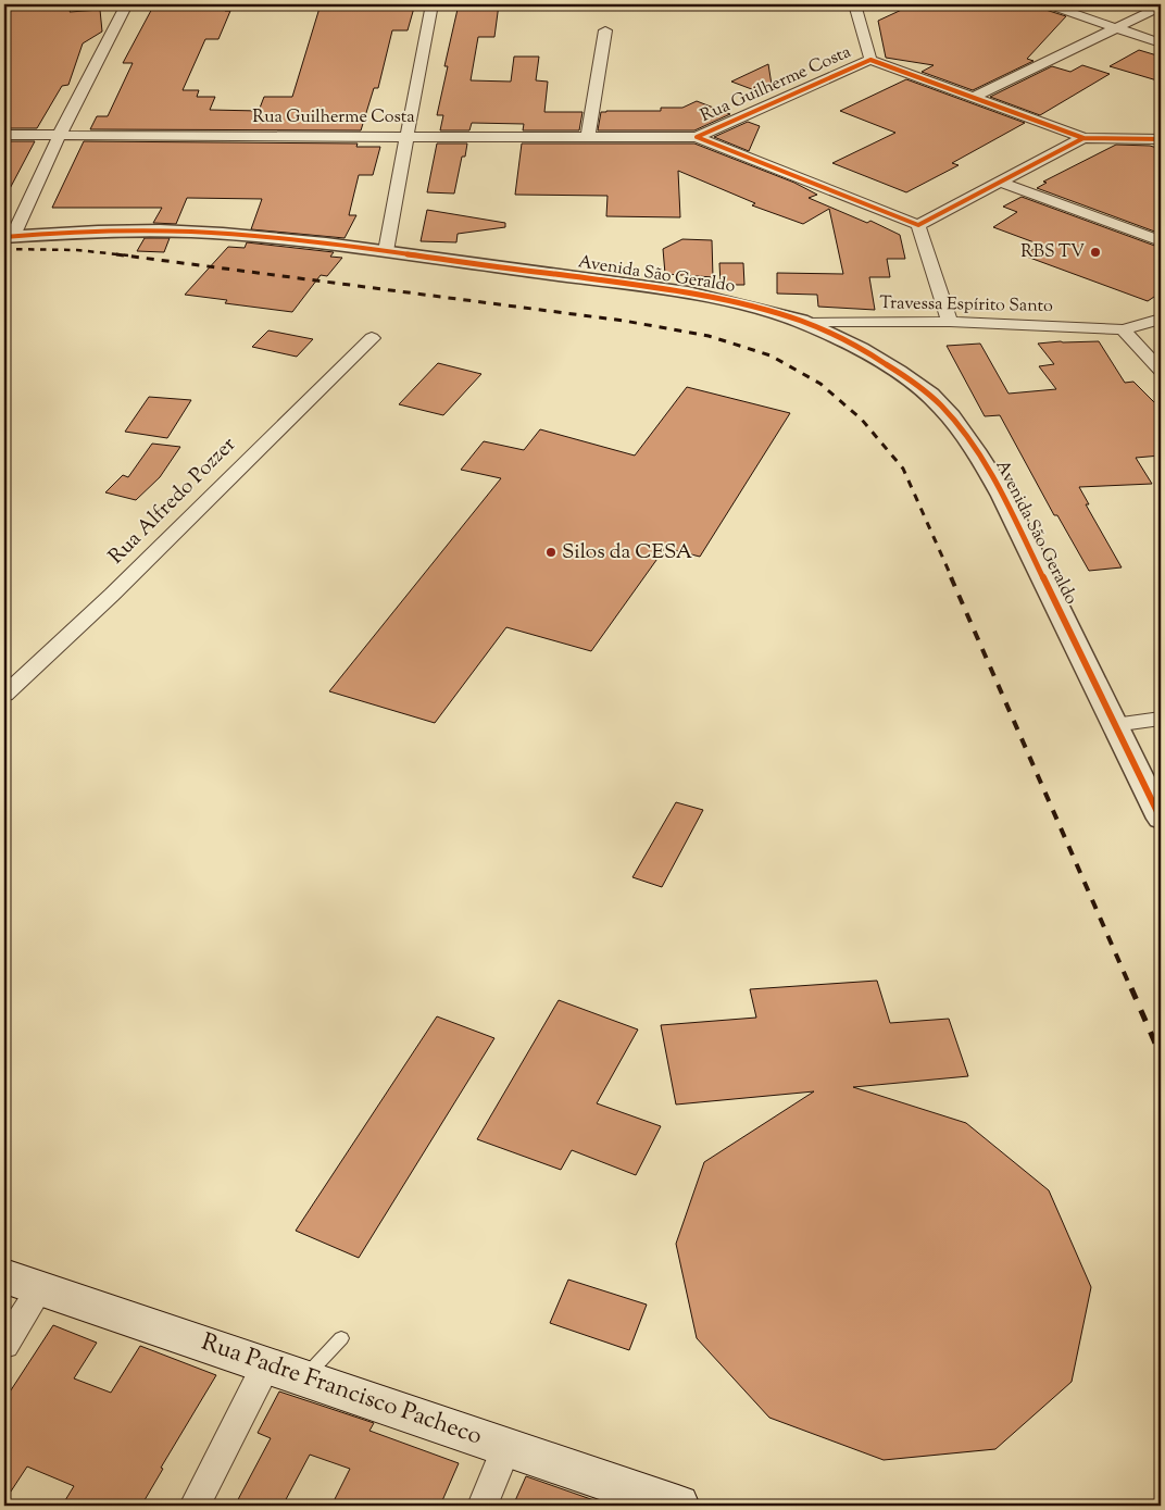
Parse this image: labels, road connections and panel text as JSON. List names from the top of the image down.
{
  "streets": {
    "main road": ["Rua Padre Francisco Pacheco"],
    "street": [
      "Rua Guilherme Costa",
      "Avenida São Geraldo",
      "Travessa Espírito Santo",
      "Rua Alfredo Pozzer"
    ]
  },
  "crossings": [
    ["Avenida São Geraldo", "Travessa Espírito Santo"]
  ],
  "places": ["RBS TV", "Silos da CESA"]
}
